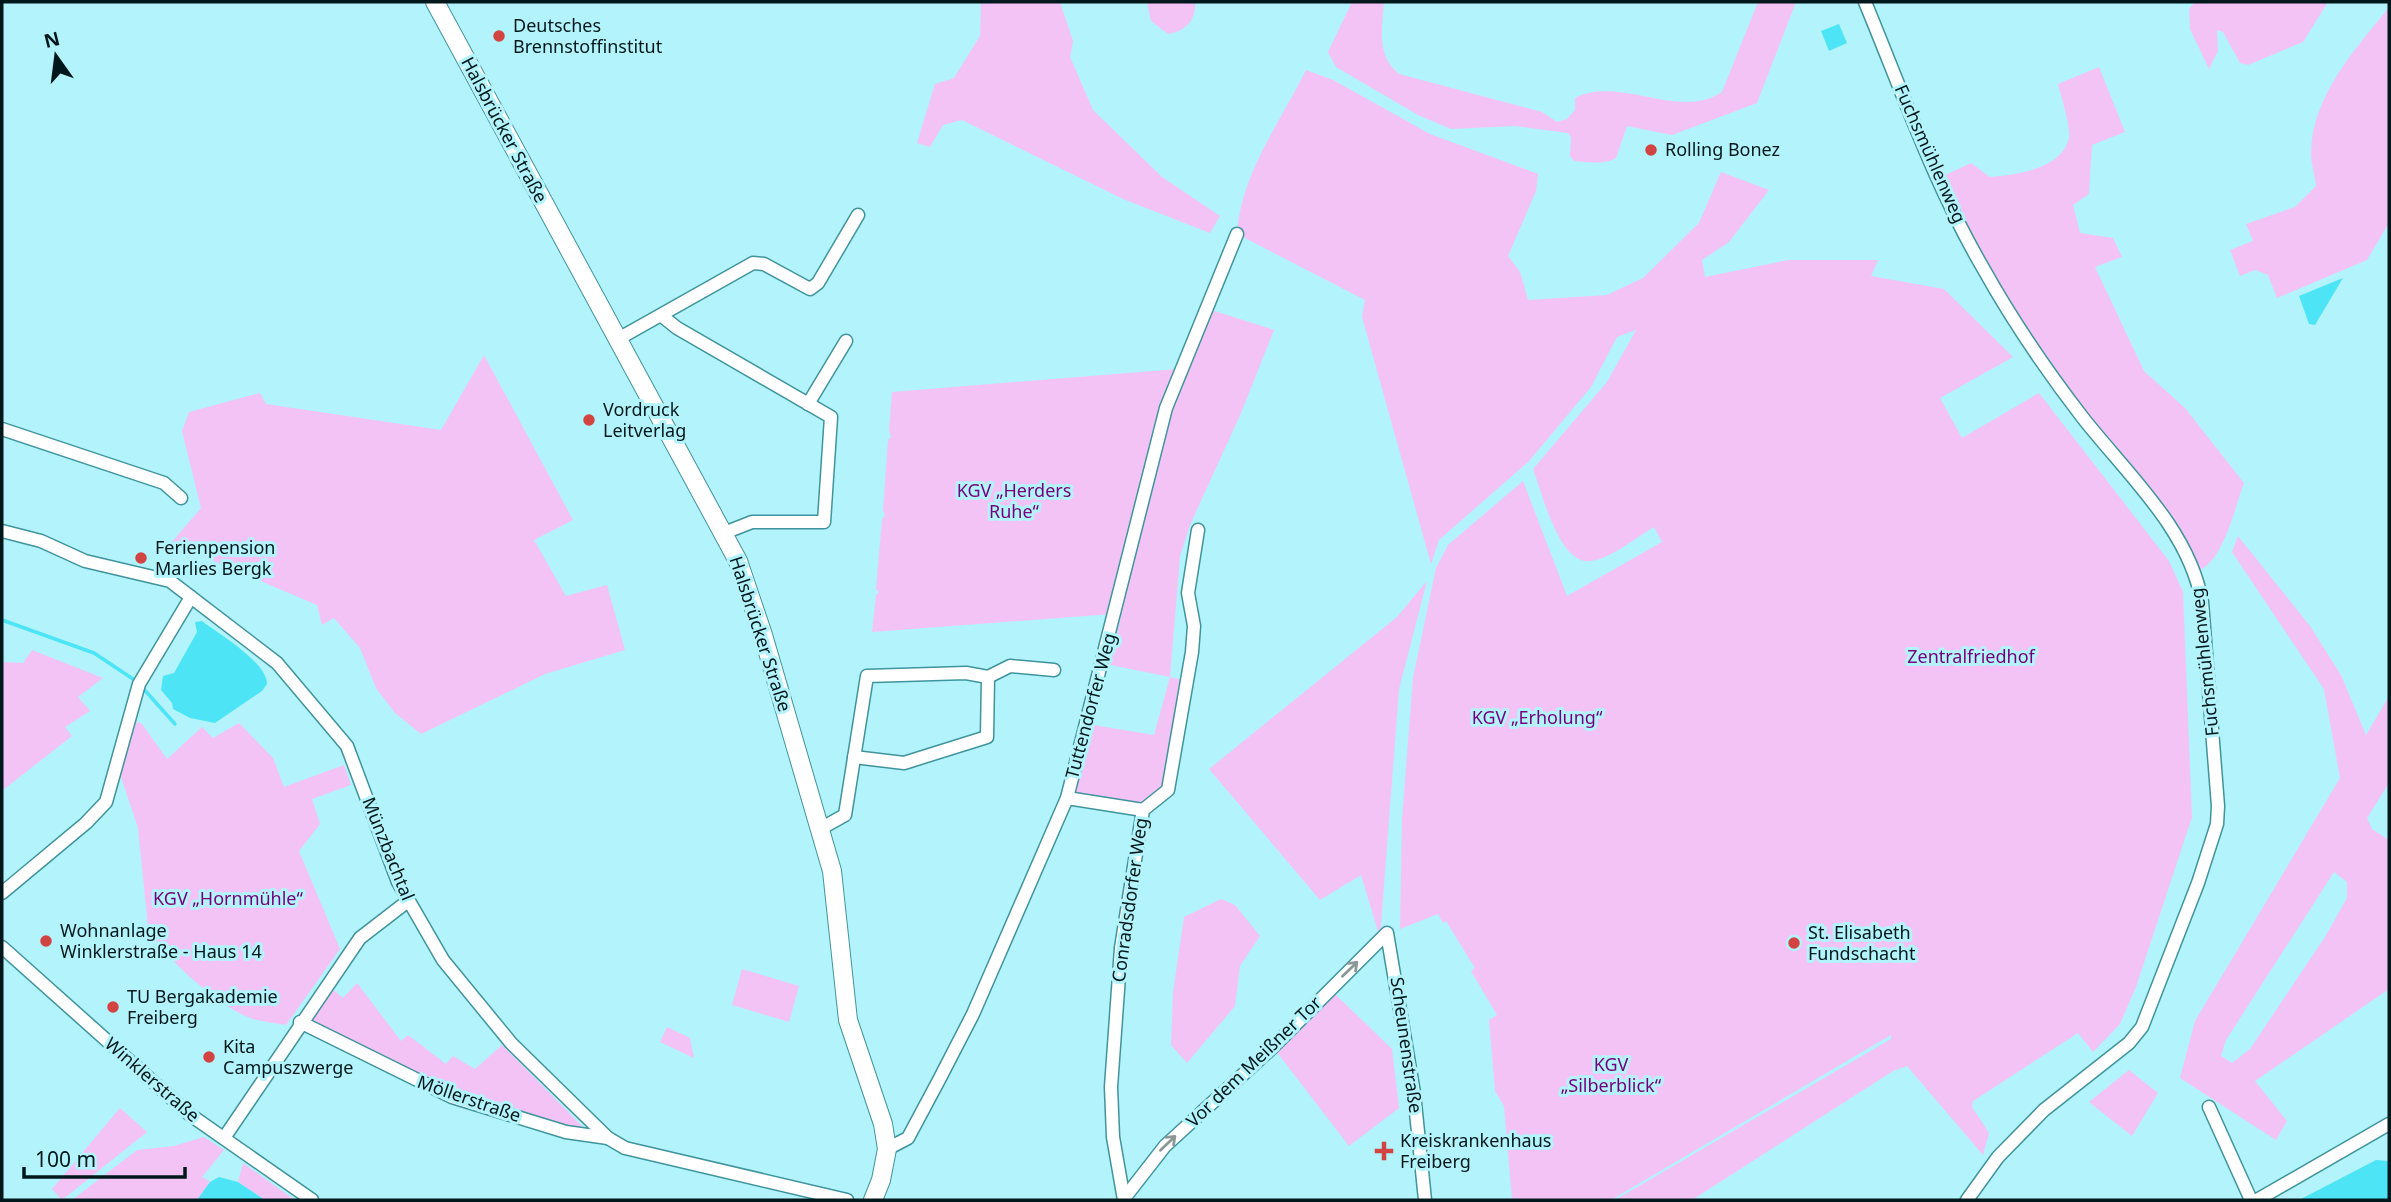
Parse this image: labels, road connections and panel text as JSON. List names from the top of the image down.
{
  "streets": {
    "main road": ["Halsbrücker Straße"],
    "street": [
      "Fuchsmühlenweg",
      "Tuttendorfer Weg",
      "Münzbachtal",
      "Conradsdorfer Weg",
      "Scheunenstraße",
      "Vor dem Meißner Tor",
      "Winklerstraße",
      "Möllerstraße"
    ]
  },
  "crossings": [
    ["Halsbrücker Straße", "Tuttendorfer Weg"],
    ["Münzbachtal", "Möllerstraße"],
    ["Conradsdorfer Weg", "Vor dem Meißner Tor"],
    ["Scheunenstraße", "Vor dem Meißner Tor"]
  ],
  "one_way": ["Vor dem Meißner Tor"],
  "parks": [
    "KGV „Herders Ruhe“",
    "Zentralfriedhof",
    "KGV „Erholung“",
    "KGV „Hornmühle“",
    "KGV „Silberblick“"
  ],
  "places": {
    "other": [
      "Deutsches Brennstoffinstitut",
      "Rolling Bonez",
      "Vordruck Leitverlag",
      "Ferienpension Marlies Bergk",
      "Wohnanlage Winklerstraße - Haus 14",
      "St. Elisabeth Fundschacht",
      "TU Bergakademie Freiberg",
      "Kita Campuszwerge"
    ],
    "health": ["Kreiskrankenhaus Freiberg"]
  },
  "scale_bar": "100 m",
  "north": "top"
}
